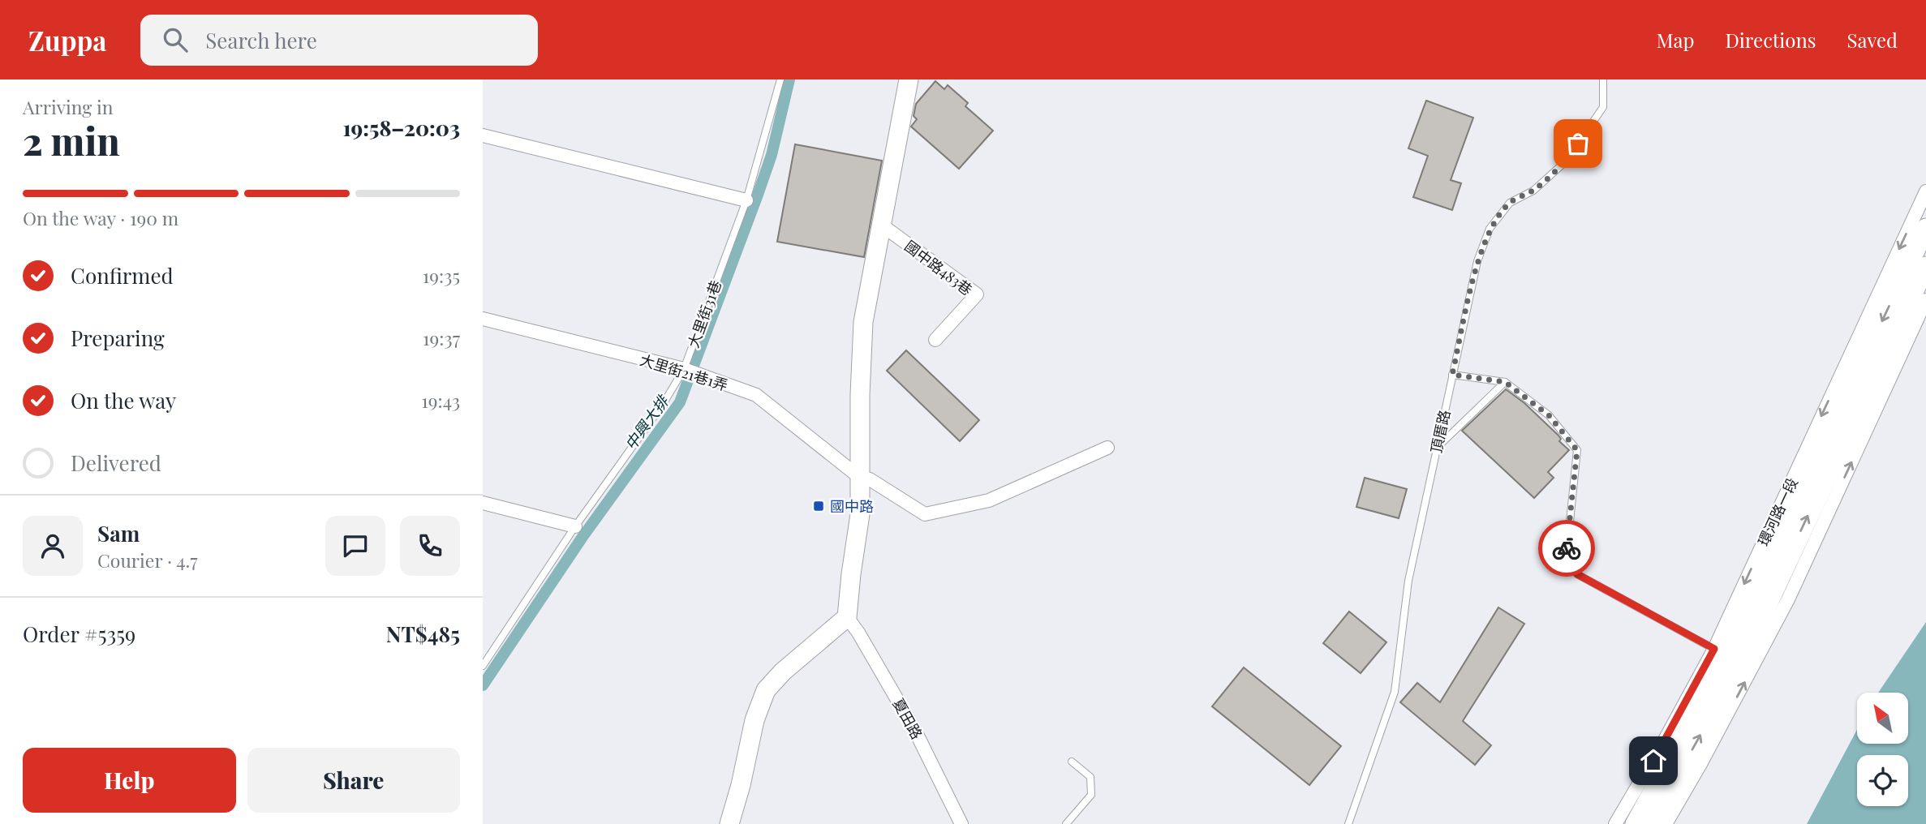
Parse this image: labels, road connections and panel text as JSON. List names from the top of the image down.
{
  "streets": {
    "street": [
      "國中路483巷",
      "大里街21巷1弄",
      "環河路一段",
      "夏田路"
    ],
    "lane": ["大里街31巷", "頂厝路"]
  },
  "crossings": [
    ["大里街31巷", "大里街21巷1弄"]
  ],
  "water": ["中興大排"],
  "places": {
    "transit": ["國中路"]
  },
  "north": "top left",
  "page": {
    "header": "Zuppa",
    "search": "Search here",
    "nav": ["Map", "Directions", "Saved"],
    "heading": ["2 min", "Arriving in", "19:58–20:03"],
    "panel": [
      "Sam",
      "Courier · 4.7",
      "Order #5359",
      "NT$485"
    ],
    "bar": "On the way · 190 m",
    "list": [
      ["Confirmed", "19:35"],
      ["Preparing", "19:37"],
      ["On the way", "19:43"],
      "Delivered"
    ],
    "buttons": ["Help", "Share"]
  }
}
